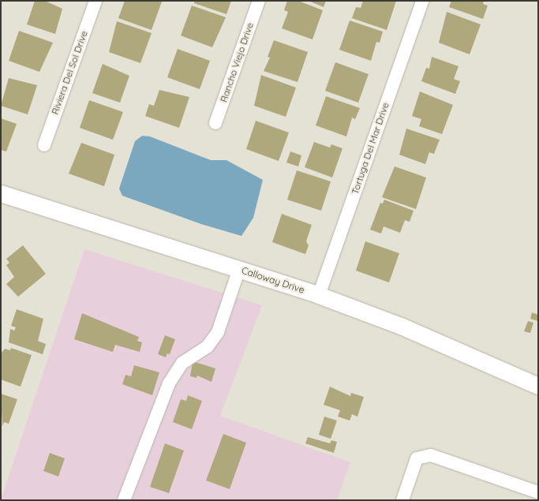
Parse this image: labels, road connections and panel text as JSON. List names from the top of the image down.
{
  "streets": {
    "main road": ["Calloway Drive"],
    "street": ["Rancho Viejo Drive", "Riviera Del Sol Drive", "Tortuga Del Mar Drive"]
  },
  "crossings": [
    ["Tortuga Del Mar Drive", "Calloway Drive"]
  ]
}
